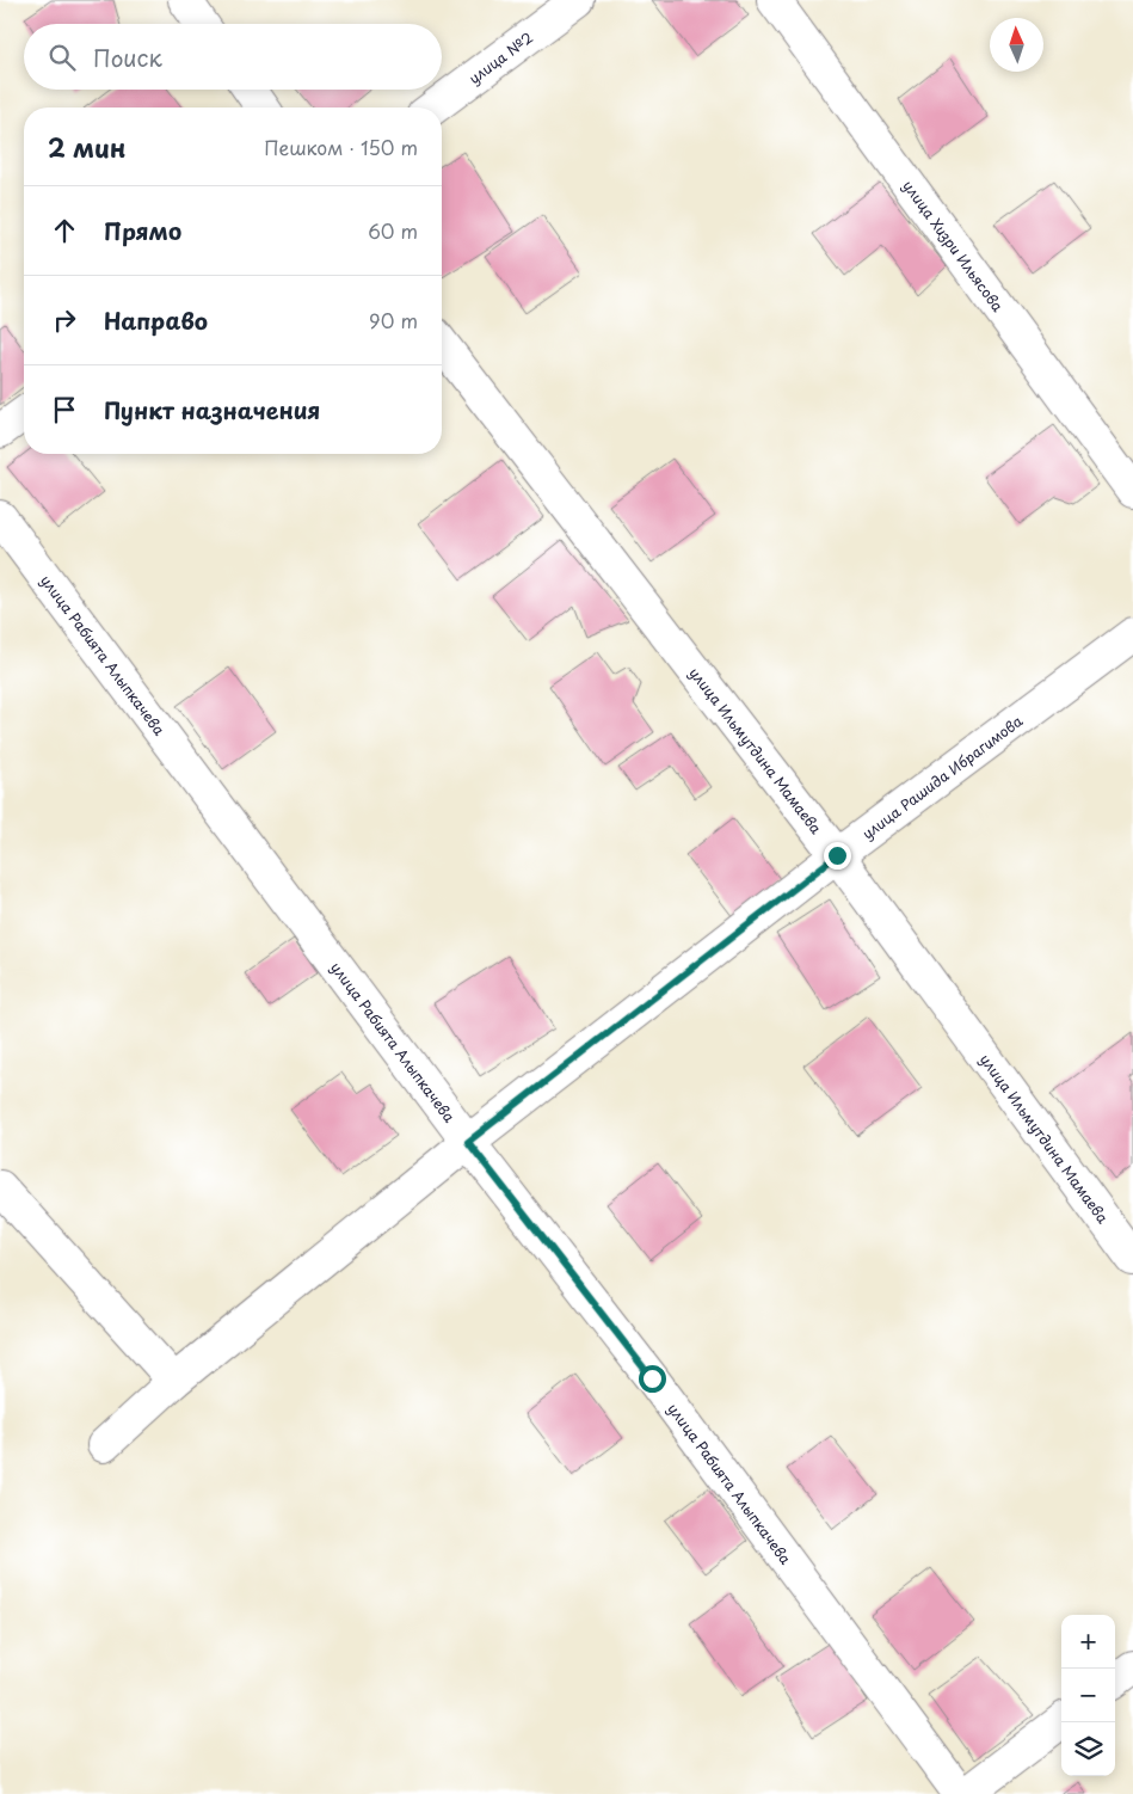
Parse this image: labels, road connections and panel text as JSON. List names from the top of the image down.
{
  "streets": {
    "street": [
      "улица №2",
      "улица Хизри Ильясова",
      "улица Рабията Алыпкачева",
      "улица Ильмутдина Мамаева",
      "улица Рашида Ибрагимова"
    ]
  },
  "crossings": [
    ["улица Рабията Алыпкачева", "улица Рашида Ибрагимова"],
    ["улица Ильмутдина Мамаева", "улица Рашида Ибрагимова"]
  ],
  "north": "top",
  "page": {
    "search": "Поиск",
    "heading": ["2 мин", "Пешком · 150 m"],
    "list": [
      ["Прямо", "60 m"],
      ["Направо", "90 m"],
      "Пункт назначения"
    ],
    "map_buttons": ["+", "−"]
  }
}
